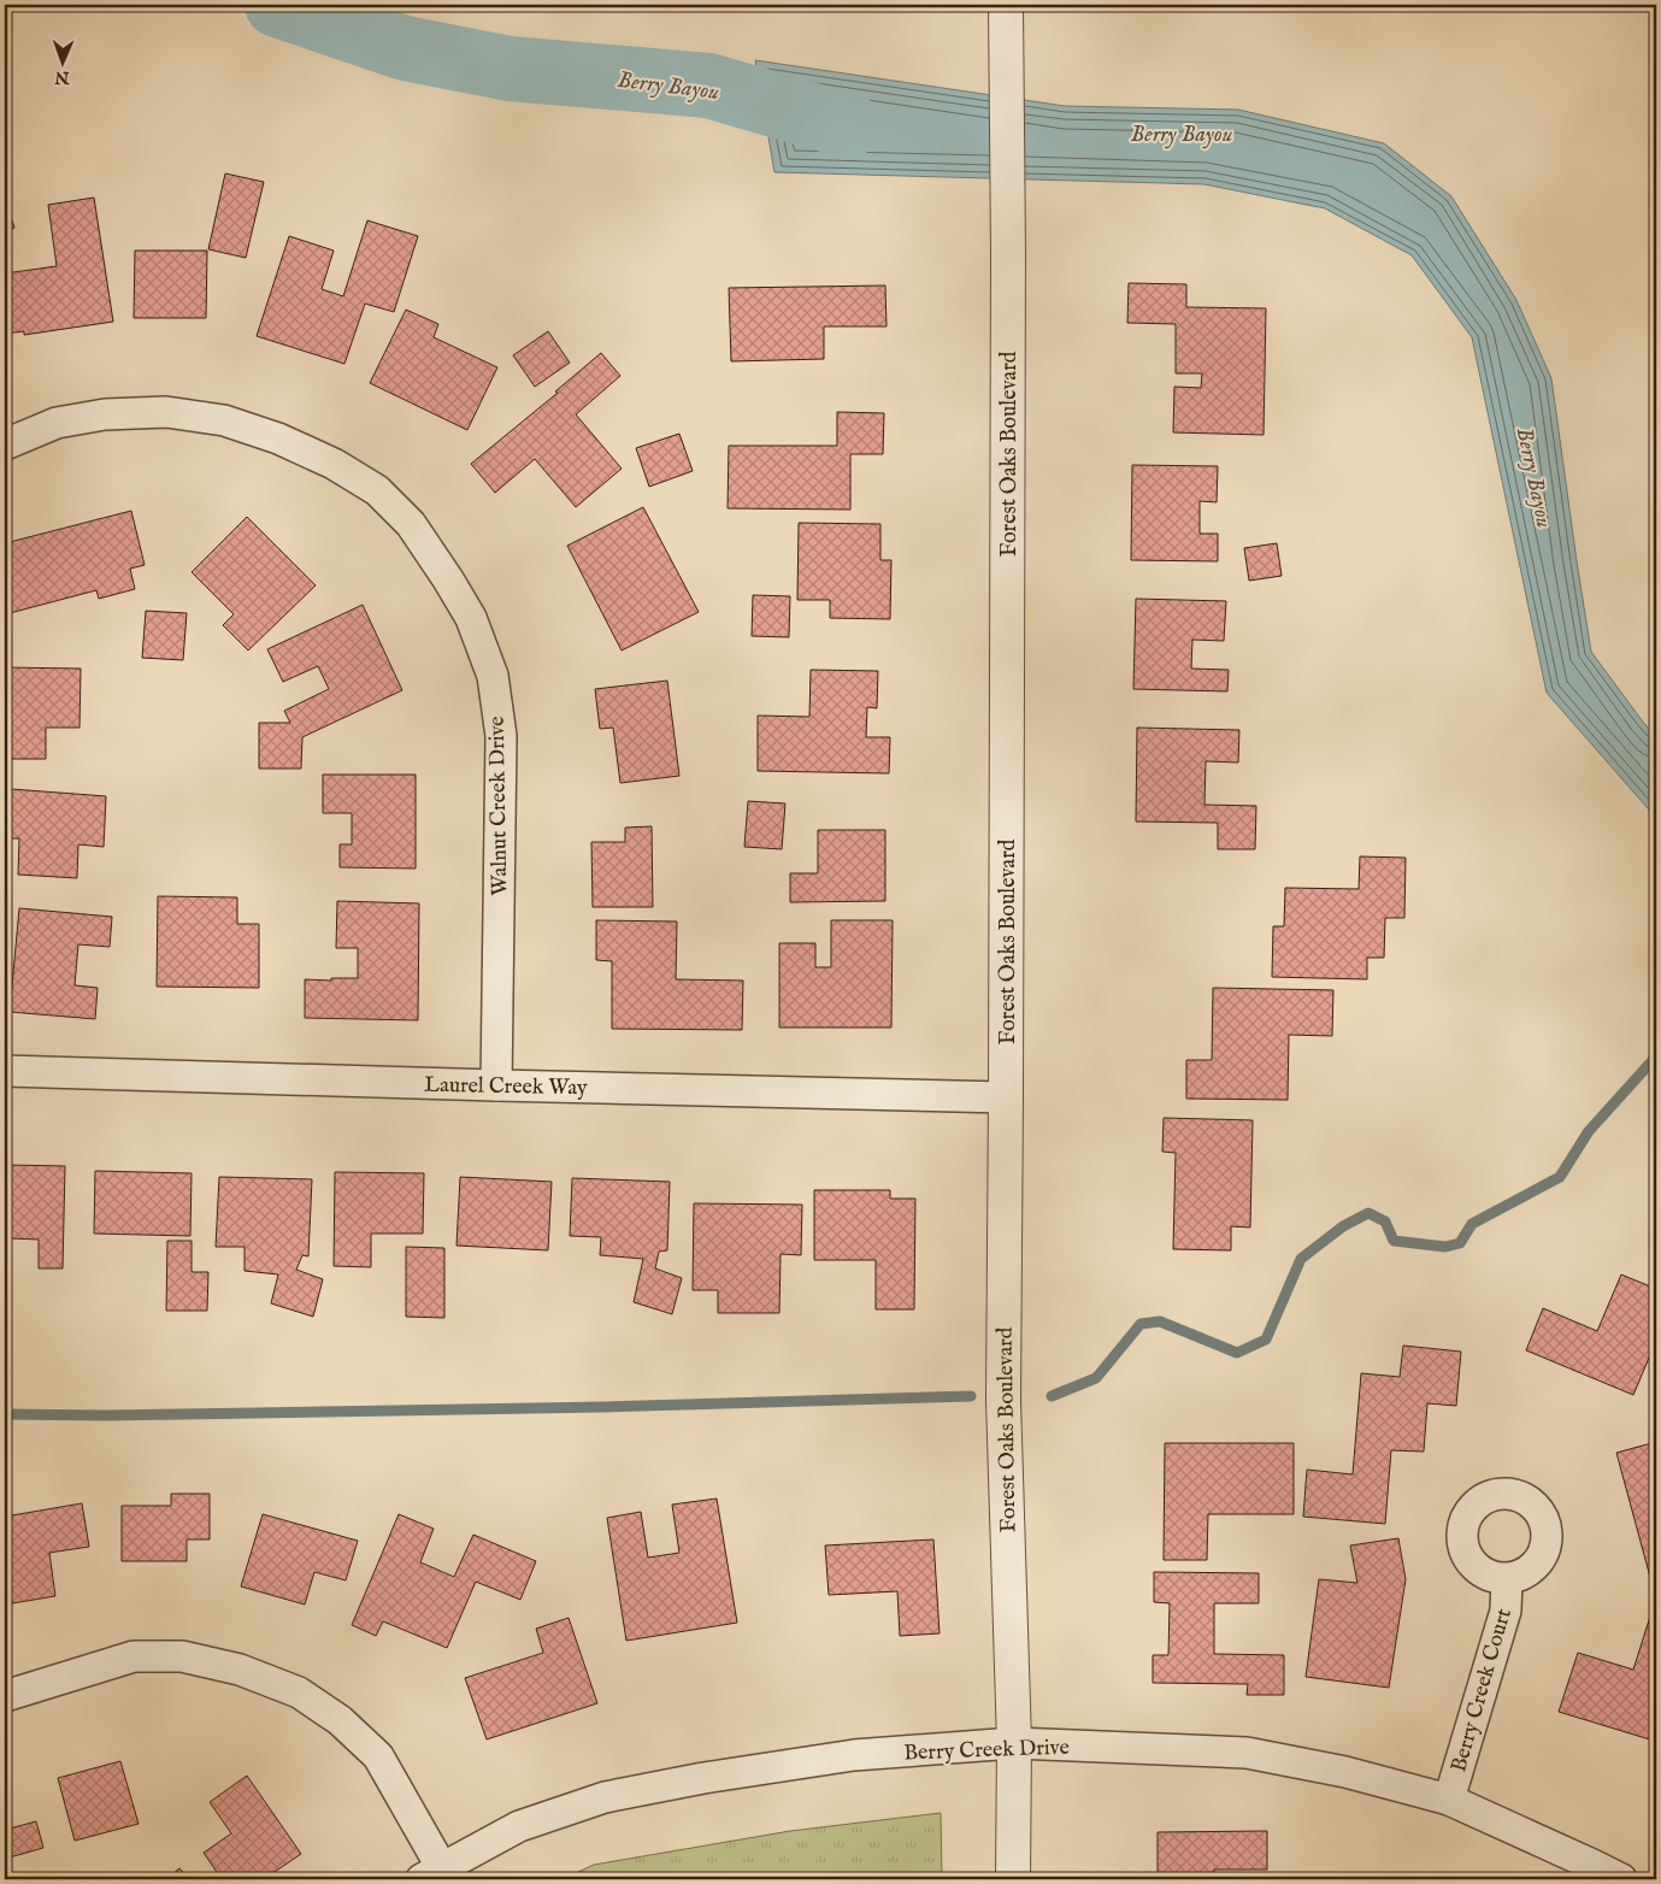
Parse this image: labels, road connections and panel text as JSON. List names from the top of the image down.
{
  "streets": {
    "street": [
      "Forest Oaks Boulevard",
      "Walnut Creek Drive",
      "Laurel Creek Way",
      "Berry Creek Court",
      "Berry Creek Drive"
    ]
  },
  "crossings": [
    ["Forest Oaks Boulevard", "Laurel Creek Way"],
    ["Forest Oaks Boulevard", "Berry Creek Drive"],
    ["Walnut Creek Drive", "Laurel Creek Way"],
    ["Berry Creek Court", "Berry Creek Drive"]
  ],
  "water": ["Berry Bayou"],
  "north": "bottom"
}
